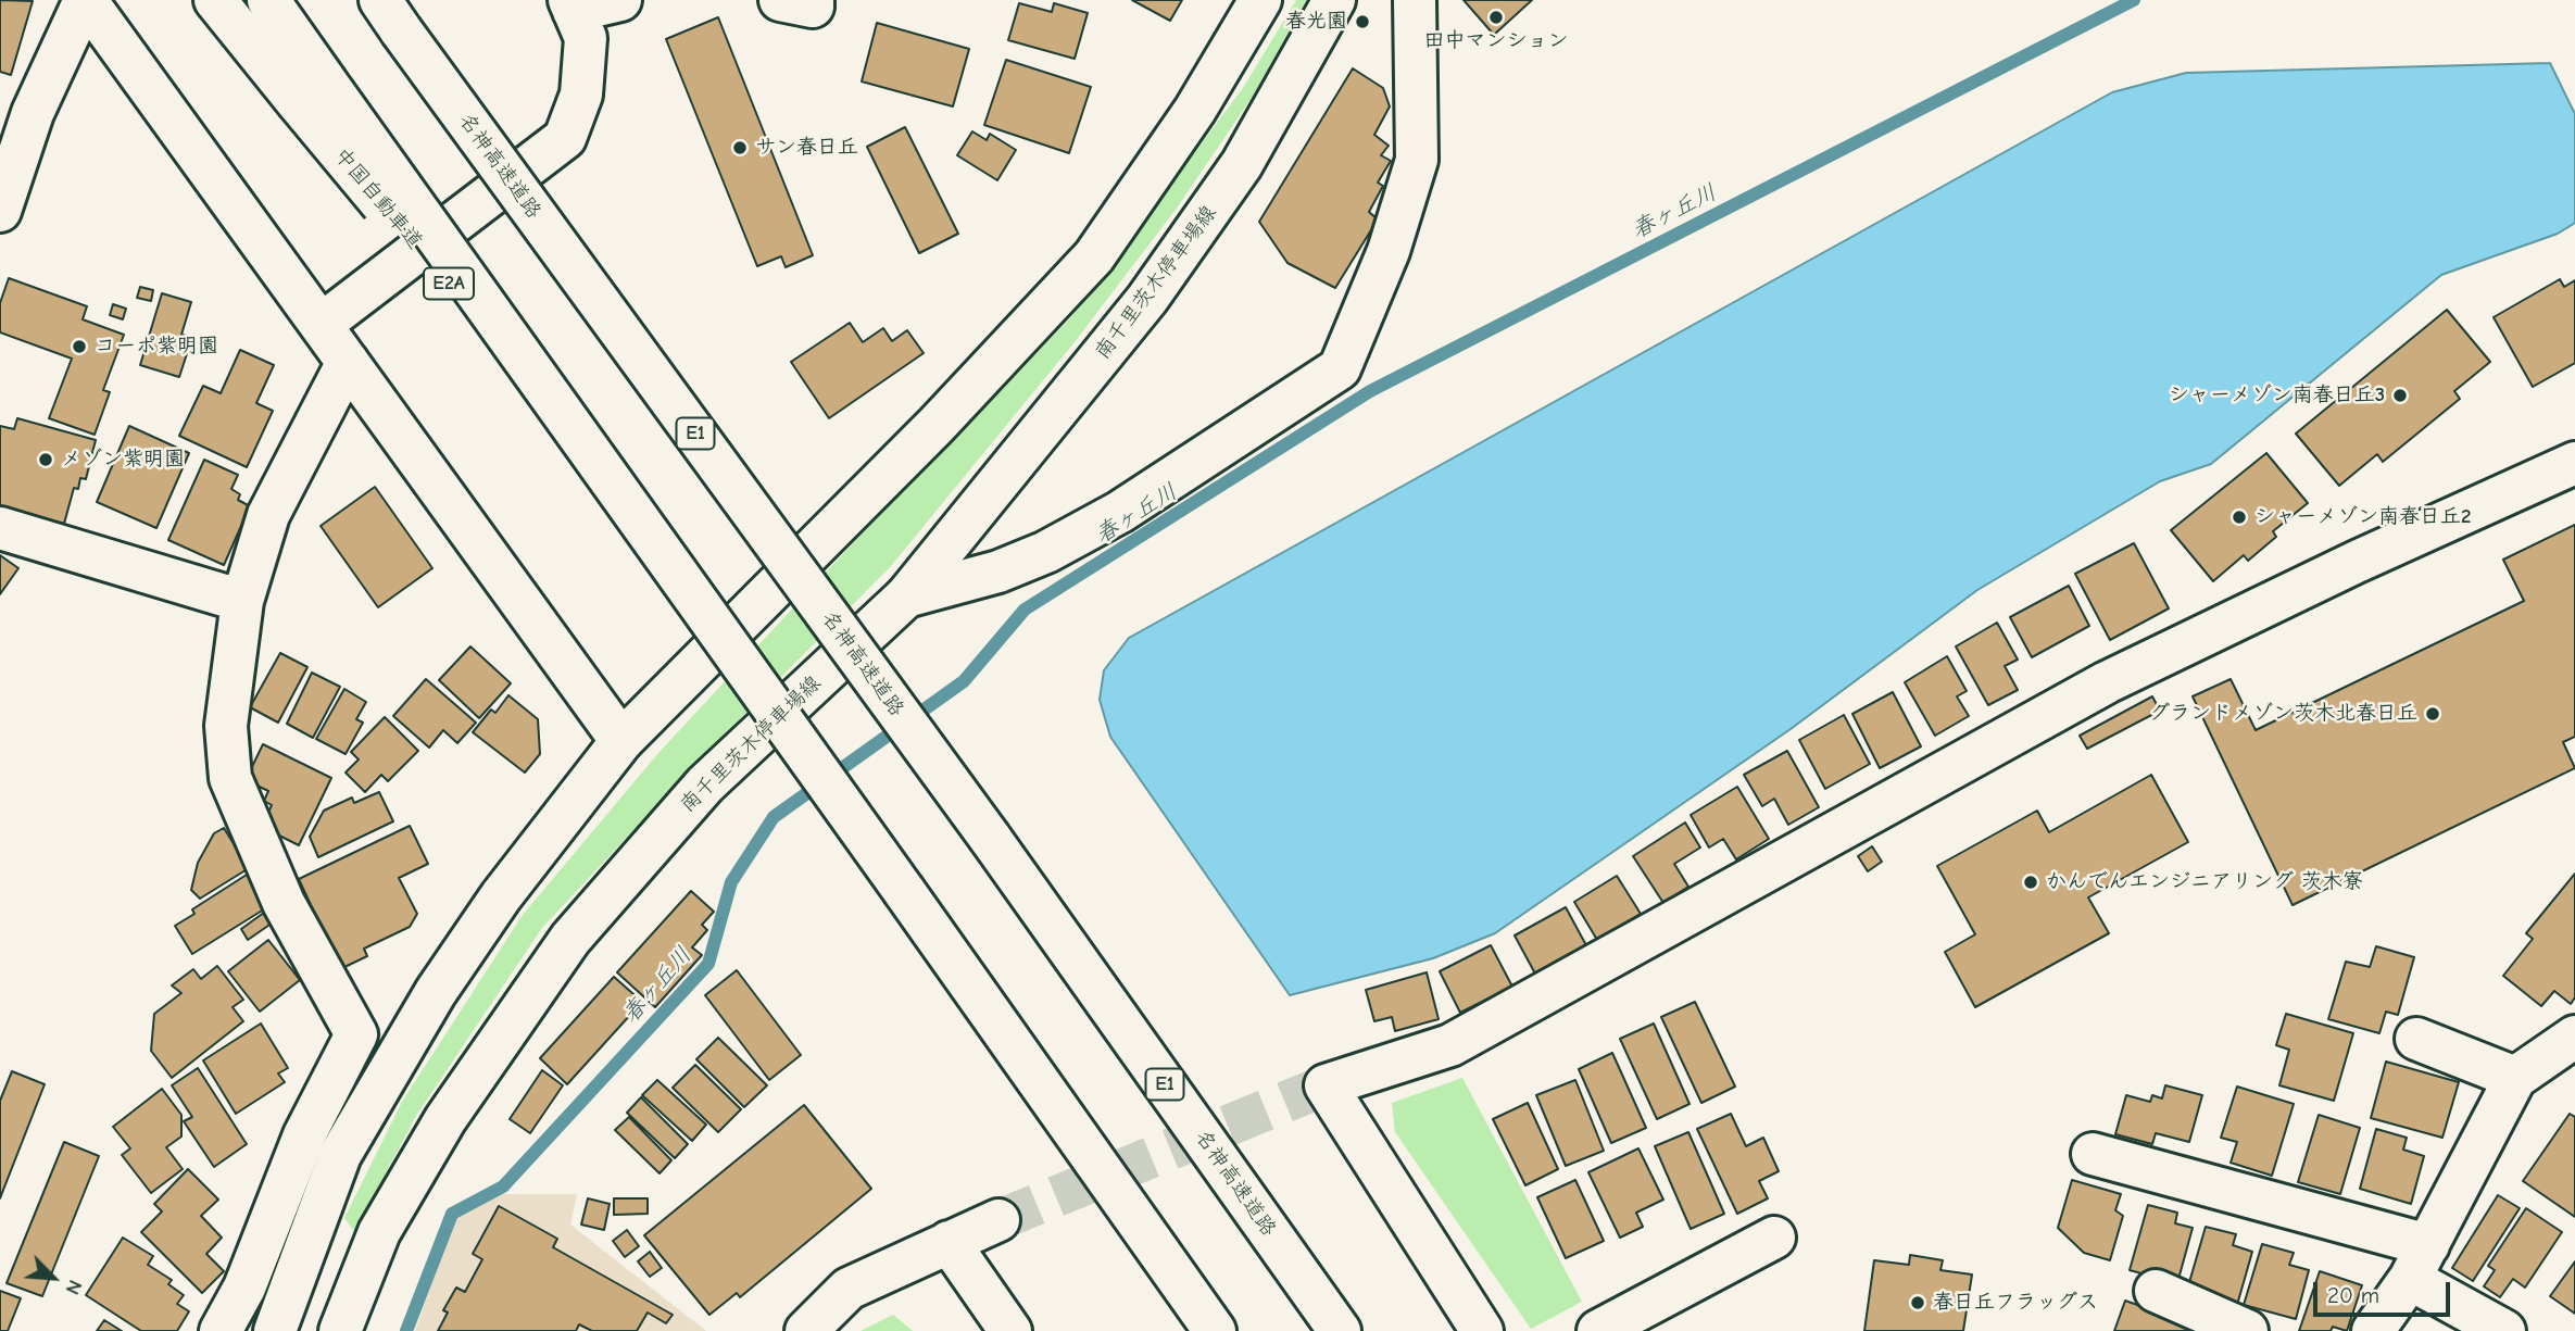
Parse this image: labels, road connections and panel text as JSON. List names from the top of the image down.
{
  "streets": {
    "main road": [
      "名神高速道路",
      "中国自動車道",
      "南千里茨木停車場線",
      "E2A",
      "E1"
    ]
  },
  "water": ["春ヶ丘川"],
  "places": [
    "田中マンション",
    "春光園",
    "サン春日丘",
    "コーポ紫明園",
    "シャーメゾン南春日丘3",
    "メゾン紫明園",
    "シャーメゾン南春日丘2",
    "グランドメゾン茨木北春日丘",
    "かんでんエンジニアリング 茨木寮",
    "春日丘フラッグス"
  ],
  "scale_bar": "20 m",
  "north": "bottom right"
}
